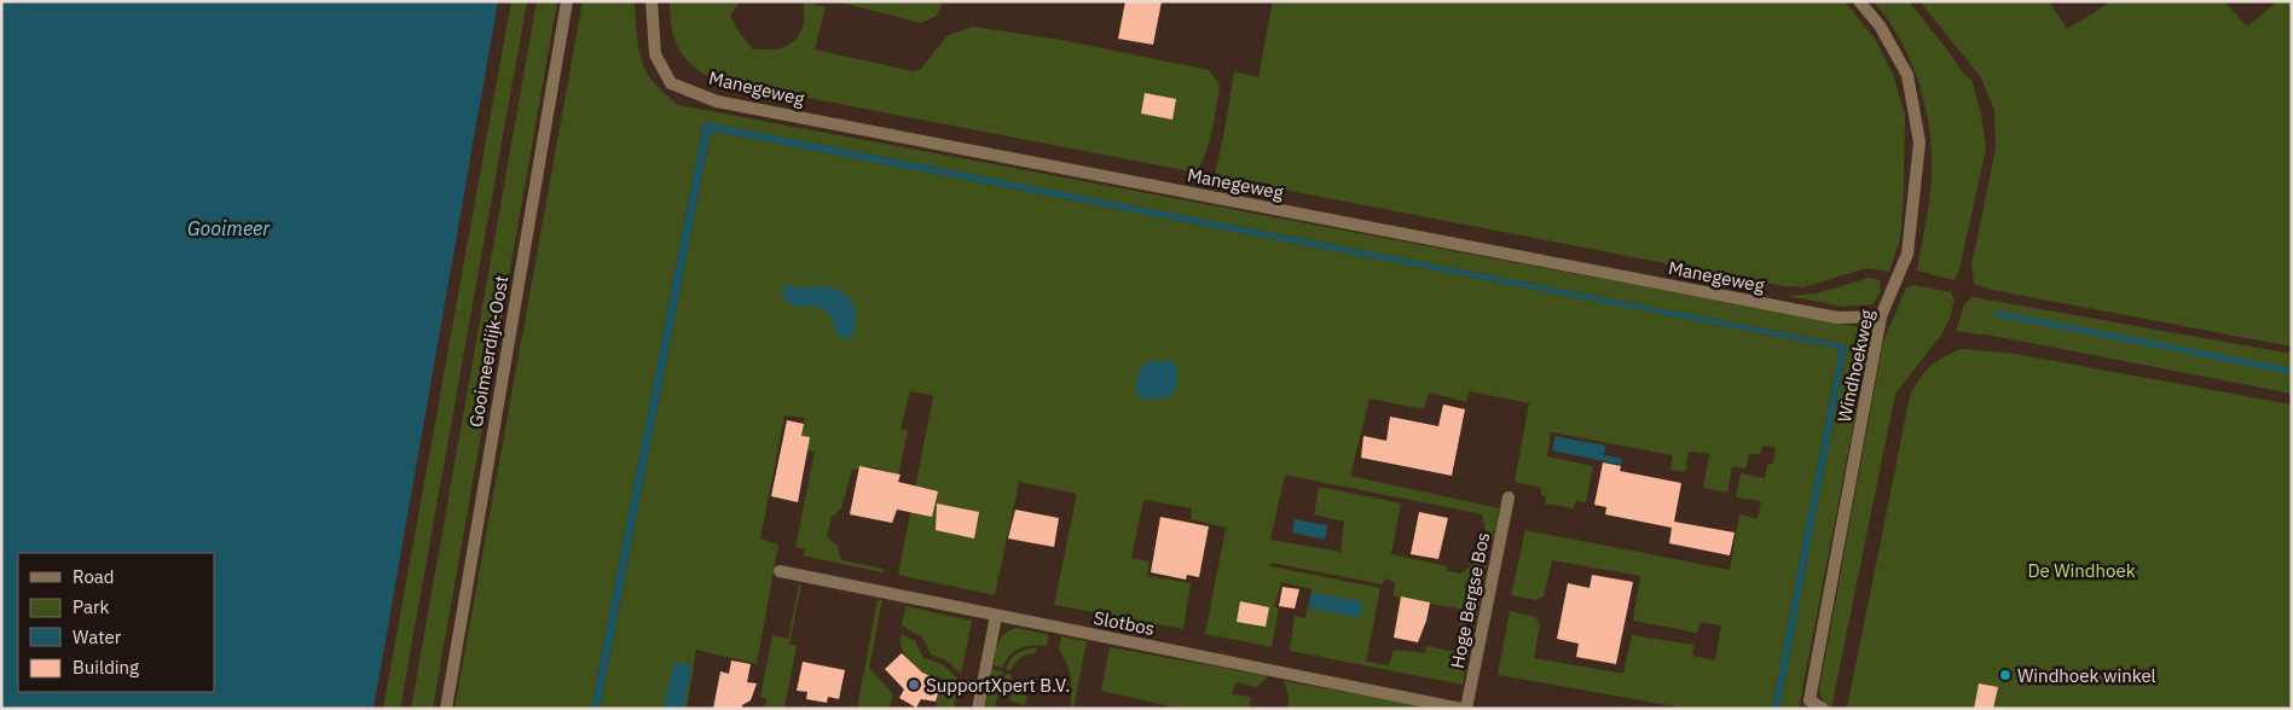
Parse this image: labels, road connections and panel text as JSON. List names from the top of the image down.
{
  "streets": {
    "street": [
      "Manegeweg",
      "Gooimeerdijk-Oost",
      "Windhoekweg",
      "Hoge Bergse Bos",
      "Slotbos"
    ]
  },
  "crossings": [
    ["Manegeweg", "Windhoekweg"]
  ],
  "water": ["Gooimeer"],
  "parks": ["De Windhoek"],
  "places": ["Windhoek winkel", "SupportXpert B.V."],
  "legend": [
    "Road",
    "Park",
    "Water",
    "Building"
  ]
}
